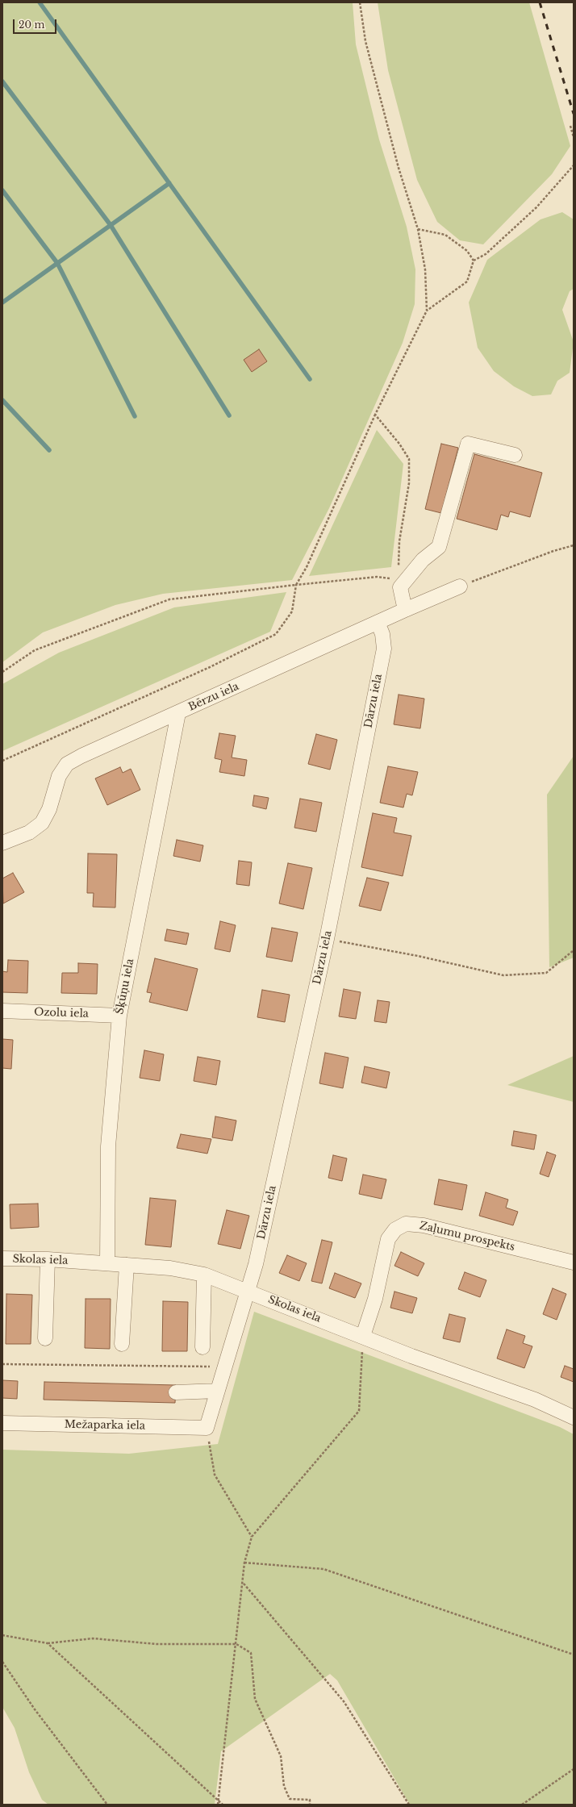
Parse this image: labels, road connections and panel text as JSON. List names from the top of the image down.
{
  "streets": {
    "street": [
      "Bērzu iela",
      "Dārzu iela",
      "Šķūņu iela",
      "Ozolu iela",
      "Zaļumu prospekts",
      "Skolas iela",
      "Mežaparka iela"
    ]
  },
  "crossings": [
    ["Bērzu iela", "Dārzu iela"],
    ["Bērzu iela", "Šķūņu iela"],
    ["Dārzu iela", "Skolas iela"],
    ["Dārzu iela", "Mežaparka iela"],
    ["Šķūņu iela", "Ozolu iela"],
    ["Šķūņu iela", "Skolas iela"],
    ["Zaļumu prospekts", "Skolas iela"]
  ],
  "scale_bar": "20 m"
}
